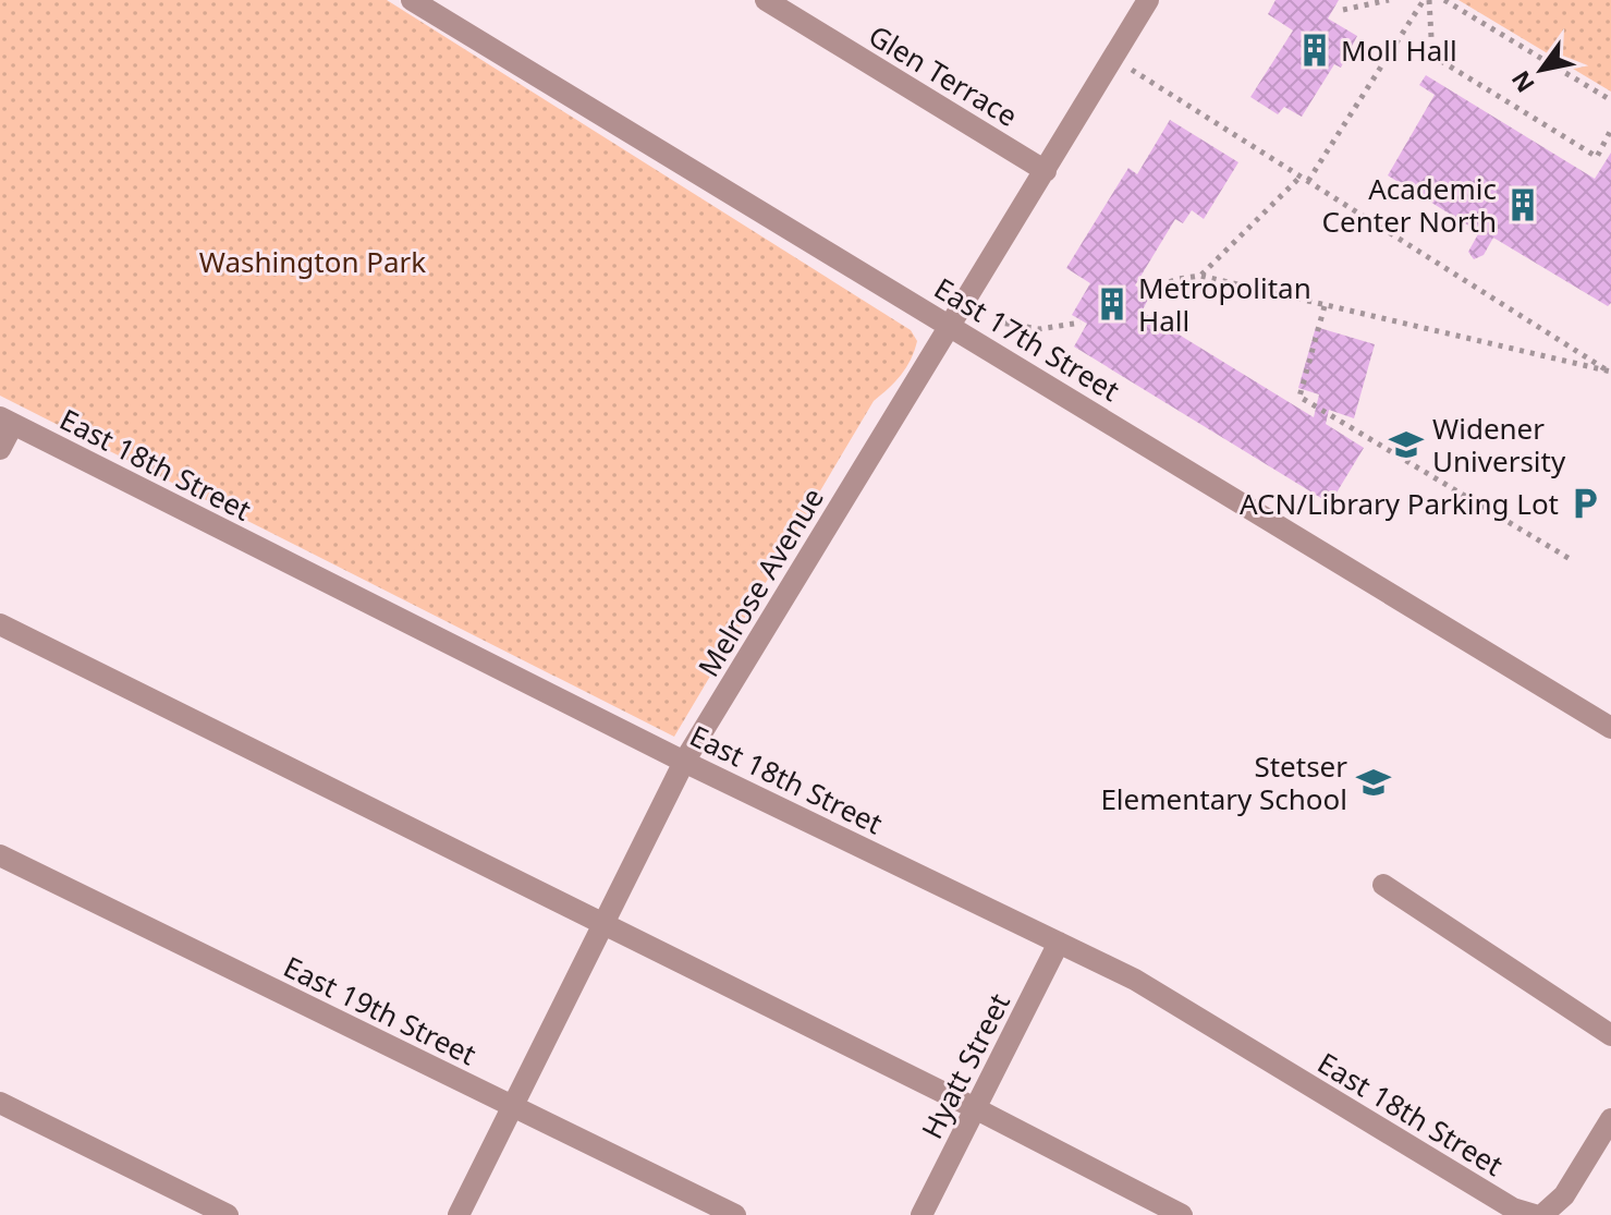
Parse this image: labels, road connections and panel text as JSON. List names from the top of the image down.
{
  "streets": {
    "street": [
      "Glen Terrace",
      "East 17th Street",
      "East 18th Street",
      "Melrose Avenue",
      "East 19th Street",
      "Hyatt Street"
    ]
  },
  "crossings": [
    ["Glen Terrace", "Melrose Avenue"],
    ["East 17th Street", "Melrose Avenue"],
    ["East 18th Street", "Melrose Avenue"],
    ["East 18th Street", "Hyatt Street"],
    ["Melrose Avenue", "East 19th Street"]
  ],
  "parks": ["Washington Park"],
  "places": {
    "building": ["Moll Hall", "Academic Center North", "Metropolitan Hall"],
    "school or university": ["Widener University", "Stetser Elementary School"],
    "parking": ["ACN/Library Parking Lot"]
  },
  "north": "bottom left"
}
